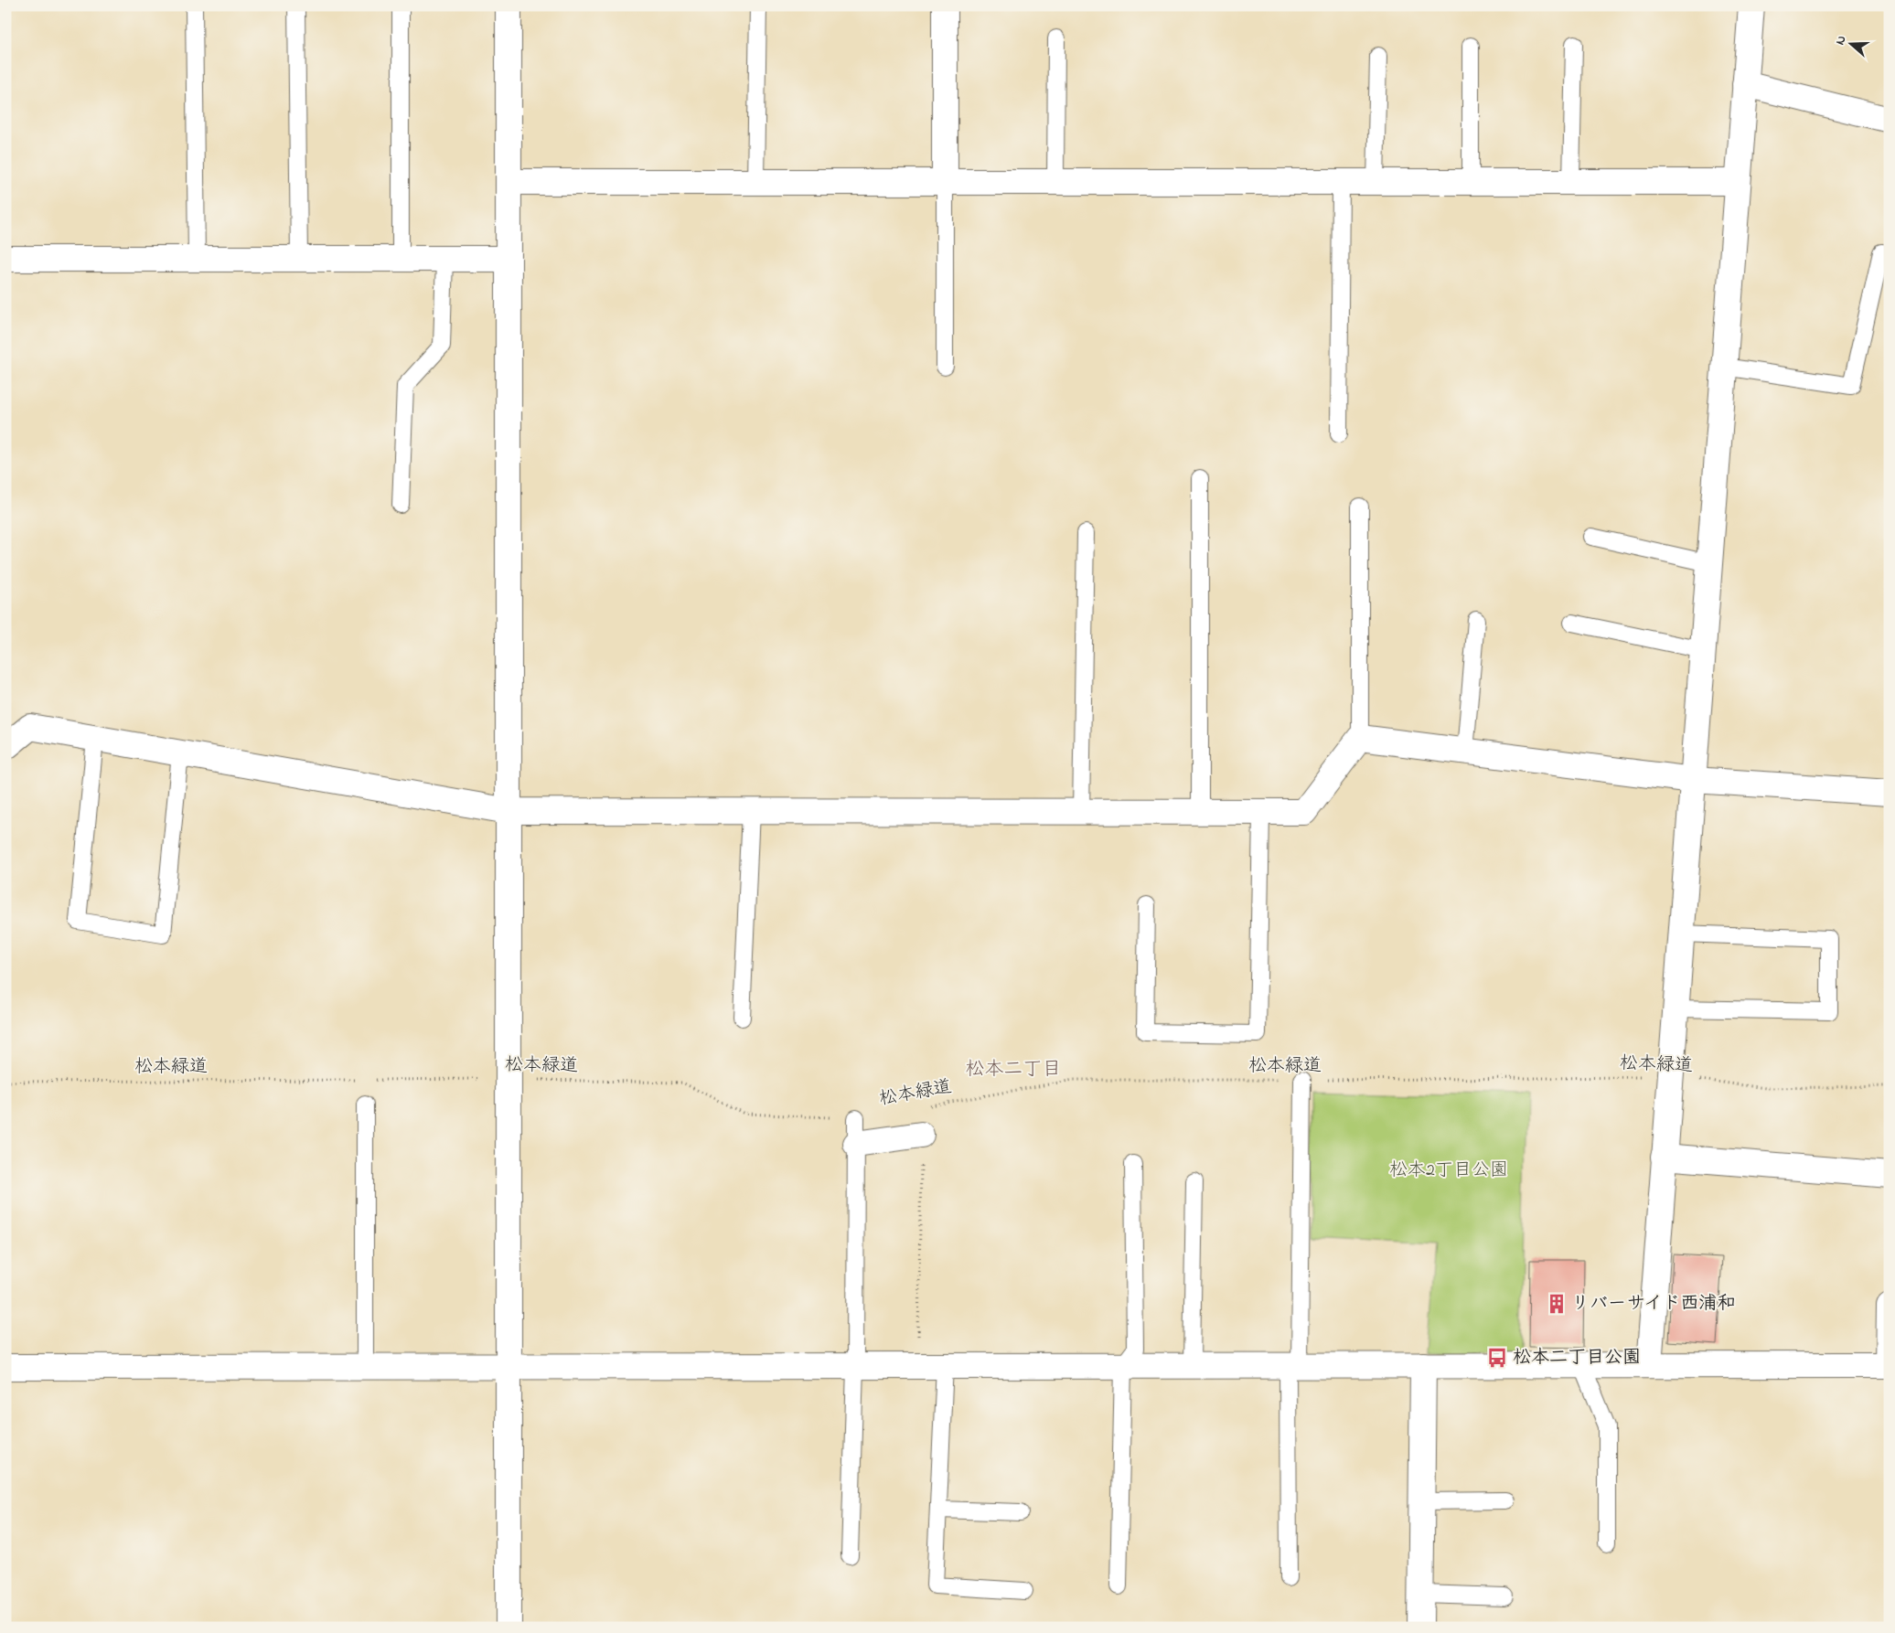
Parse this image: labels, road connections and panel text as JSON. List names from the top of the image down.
{
  "streets": {
    "path": ["松本緑道"]
  },
  "districts": ["松本二丁目"],
  "parks": ["松本2丁目公園"],
  "places": {
    "building": ["リバーサイド西浦和"],
    "bus stop": ["松本二丁目公園"]
  },
  "north": "left"
}
